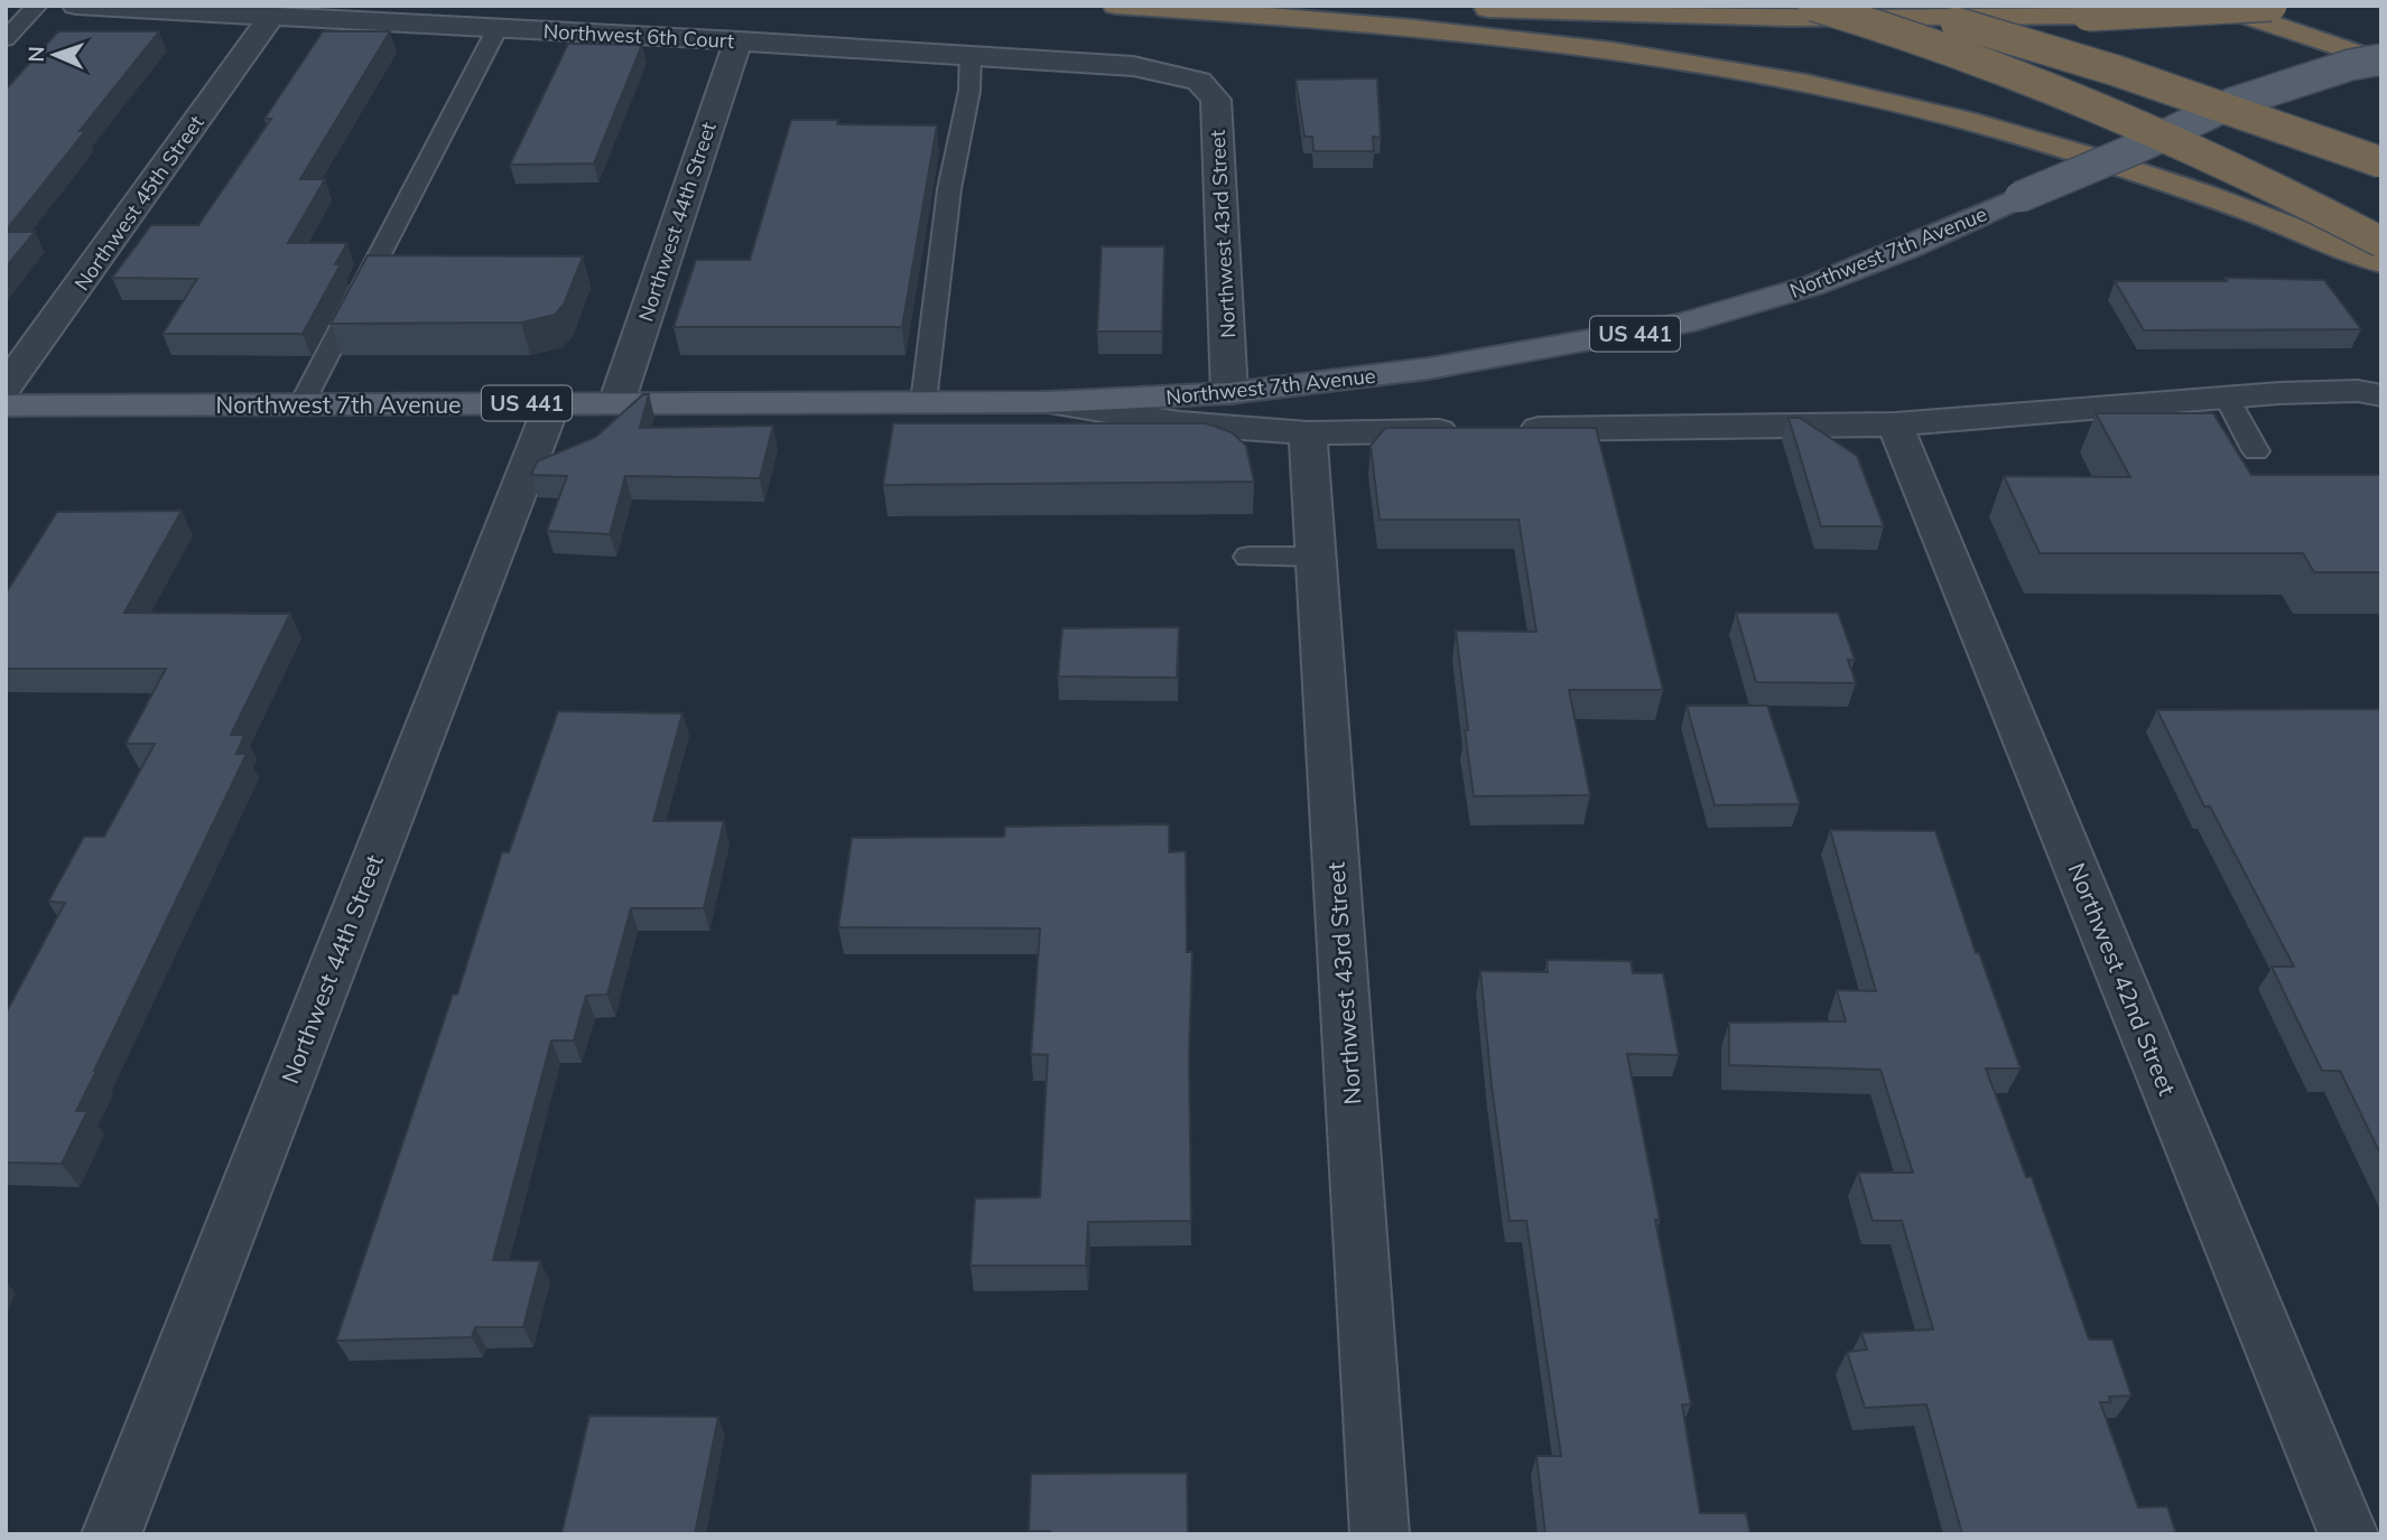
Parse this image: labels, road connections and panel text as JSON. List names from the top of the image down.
{
  "streets": {
    "main road": ["Northwest 7th Avenue", "US 441"],
    "street": [
      "Northwest 6th Court",
      "Northwest 45th Street",
      "Northwest 44th Street",
      "Northwest 43rd Street",
      "Northwest 42nd Street"
    ]
  },
  "crossings": [
    ["Northwest 6th Court", "Northwest 45th Street"],
    ["Northwest 6th Court", "Northwest 44th Street"],
    ["Northwest 6th Court", "Northwest 43rd Street"],
    ["Northwest 44th Street", "Northwest 7th Avenue"],
    ["Northwest 43rd Street", "Northwest 7th Avenue"],
    ["Northwest 7th Avenue", "Northwest 42nd Street"]
  ],
  "north": "left"
}
